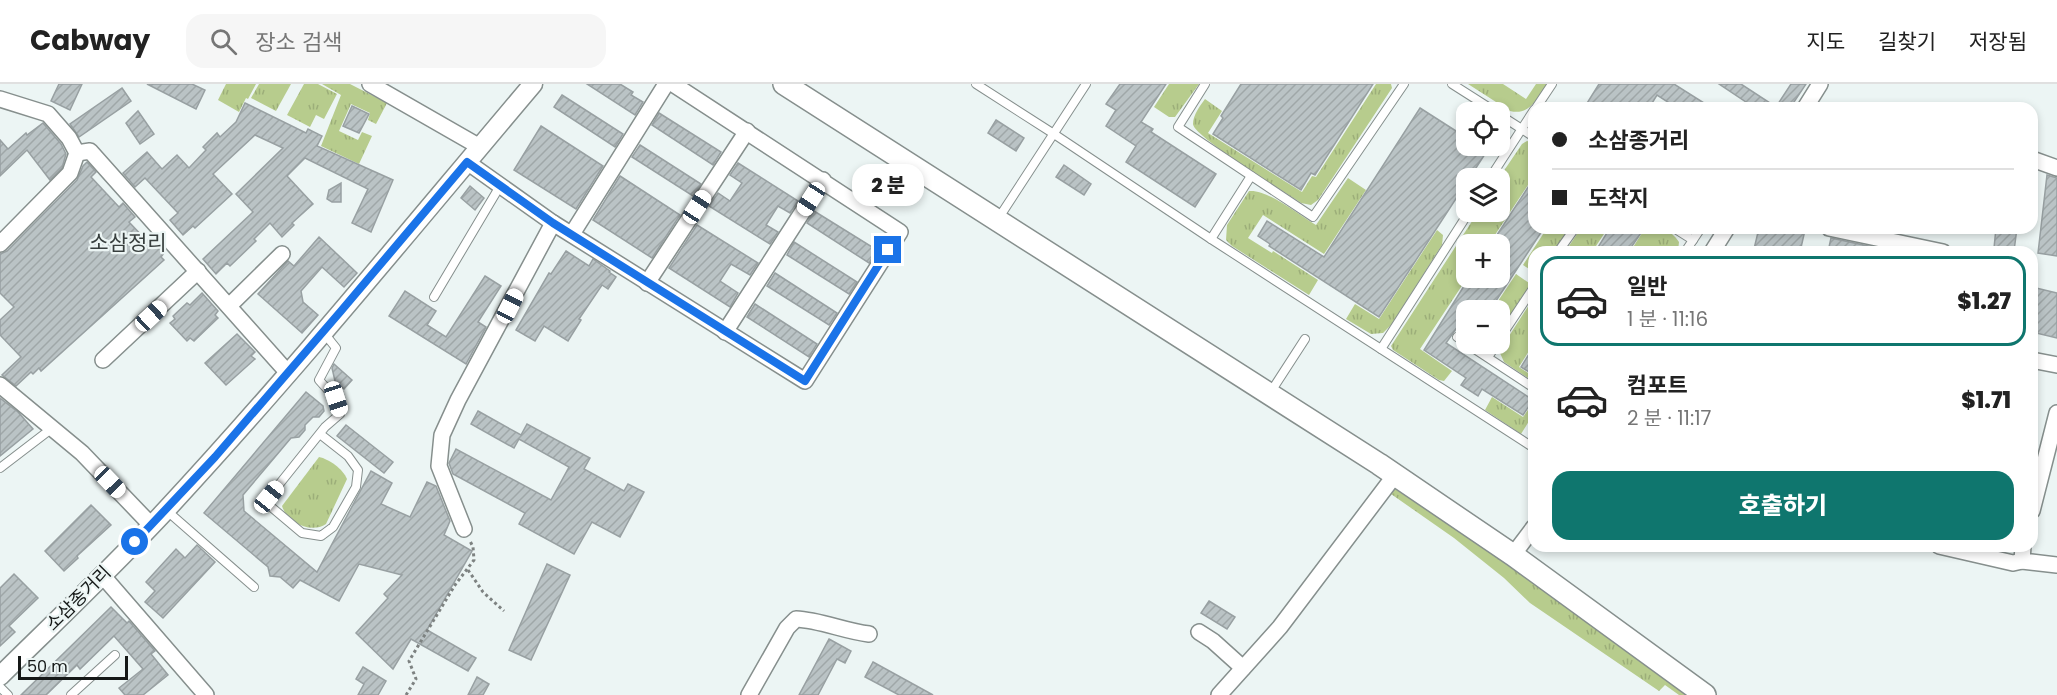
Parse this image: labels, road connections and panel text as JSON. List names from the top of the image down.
{
  "streets": {
    "street": ["소삼종거리"]
  },
  "districts": ["소삼정리"],
  "scale_bar": "50 m",
  "page": {
    "header": "Cabway",
    "search": "장소 검색",
    "nav": ["지도", "길찾기", "저장됨"],
    "map_buttons": ["+", "−"],
    "banner": ["소삼종거리", "도착지"],
    "bubble": "2 분",
    "list": [
      {
        "name": "일반",
        "note": "1 분 · 11:16",
        "value": "$1.27"
      },
      {
        "name": "컴포트",
        "note": "2 분 · 11:17",
        "value": "$1.71"
      }
    ],
    "buttons": "호출하기",
    "scale": "50 m"
  }
}
